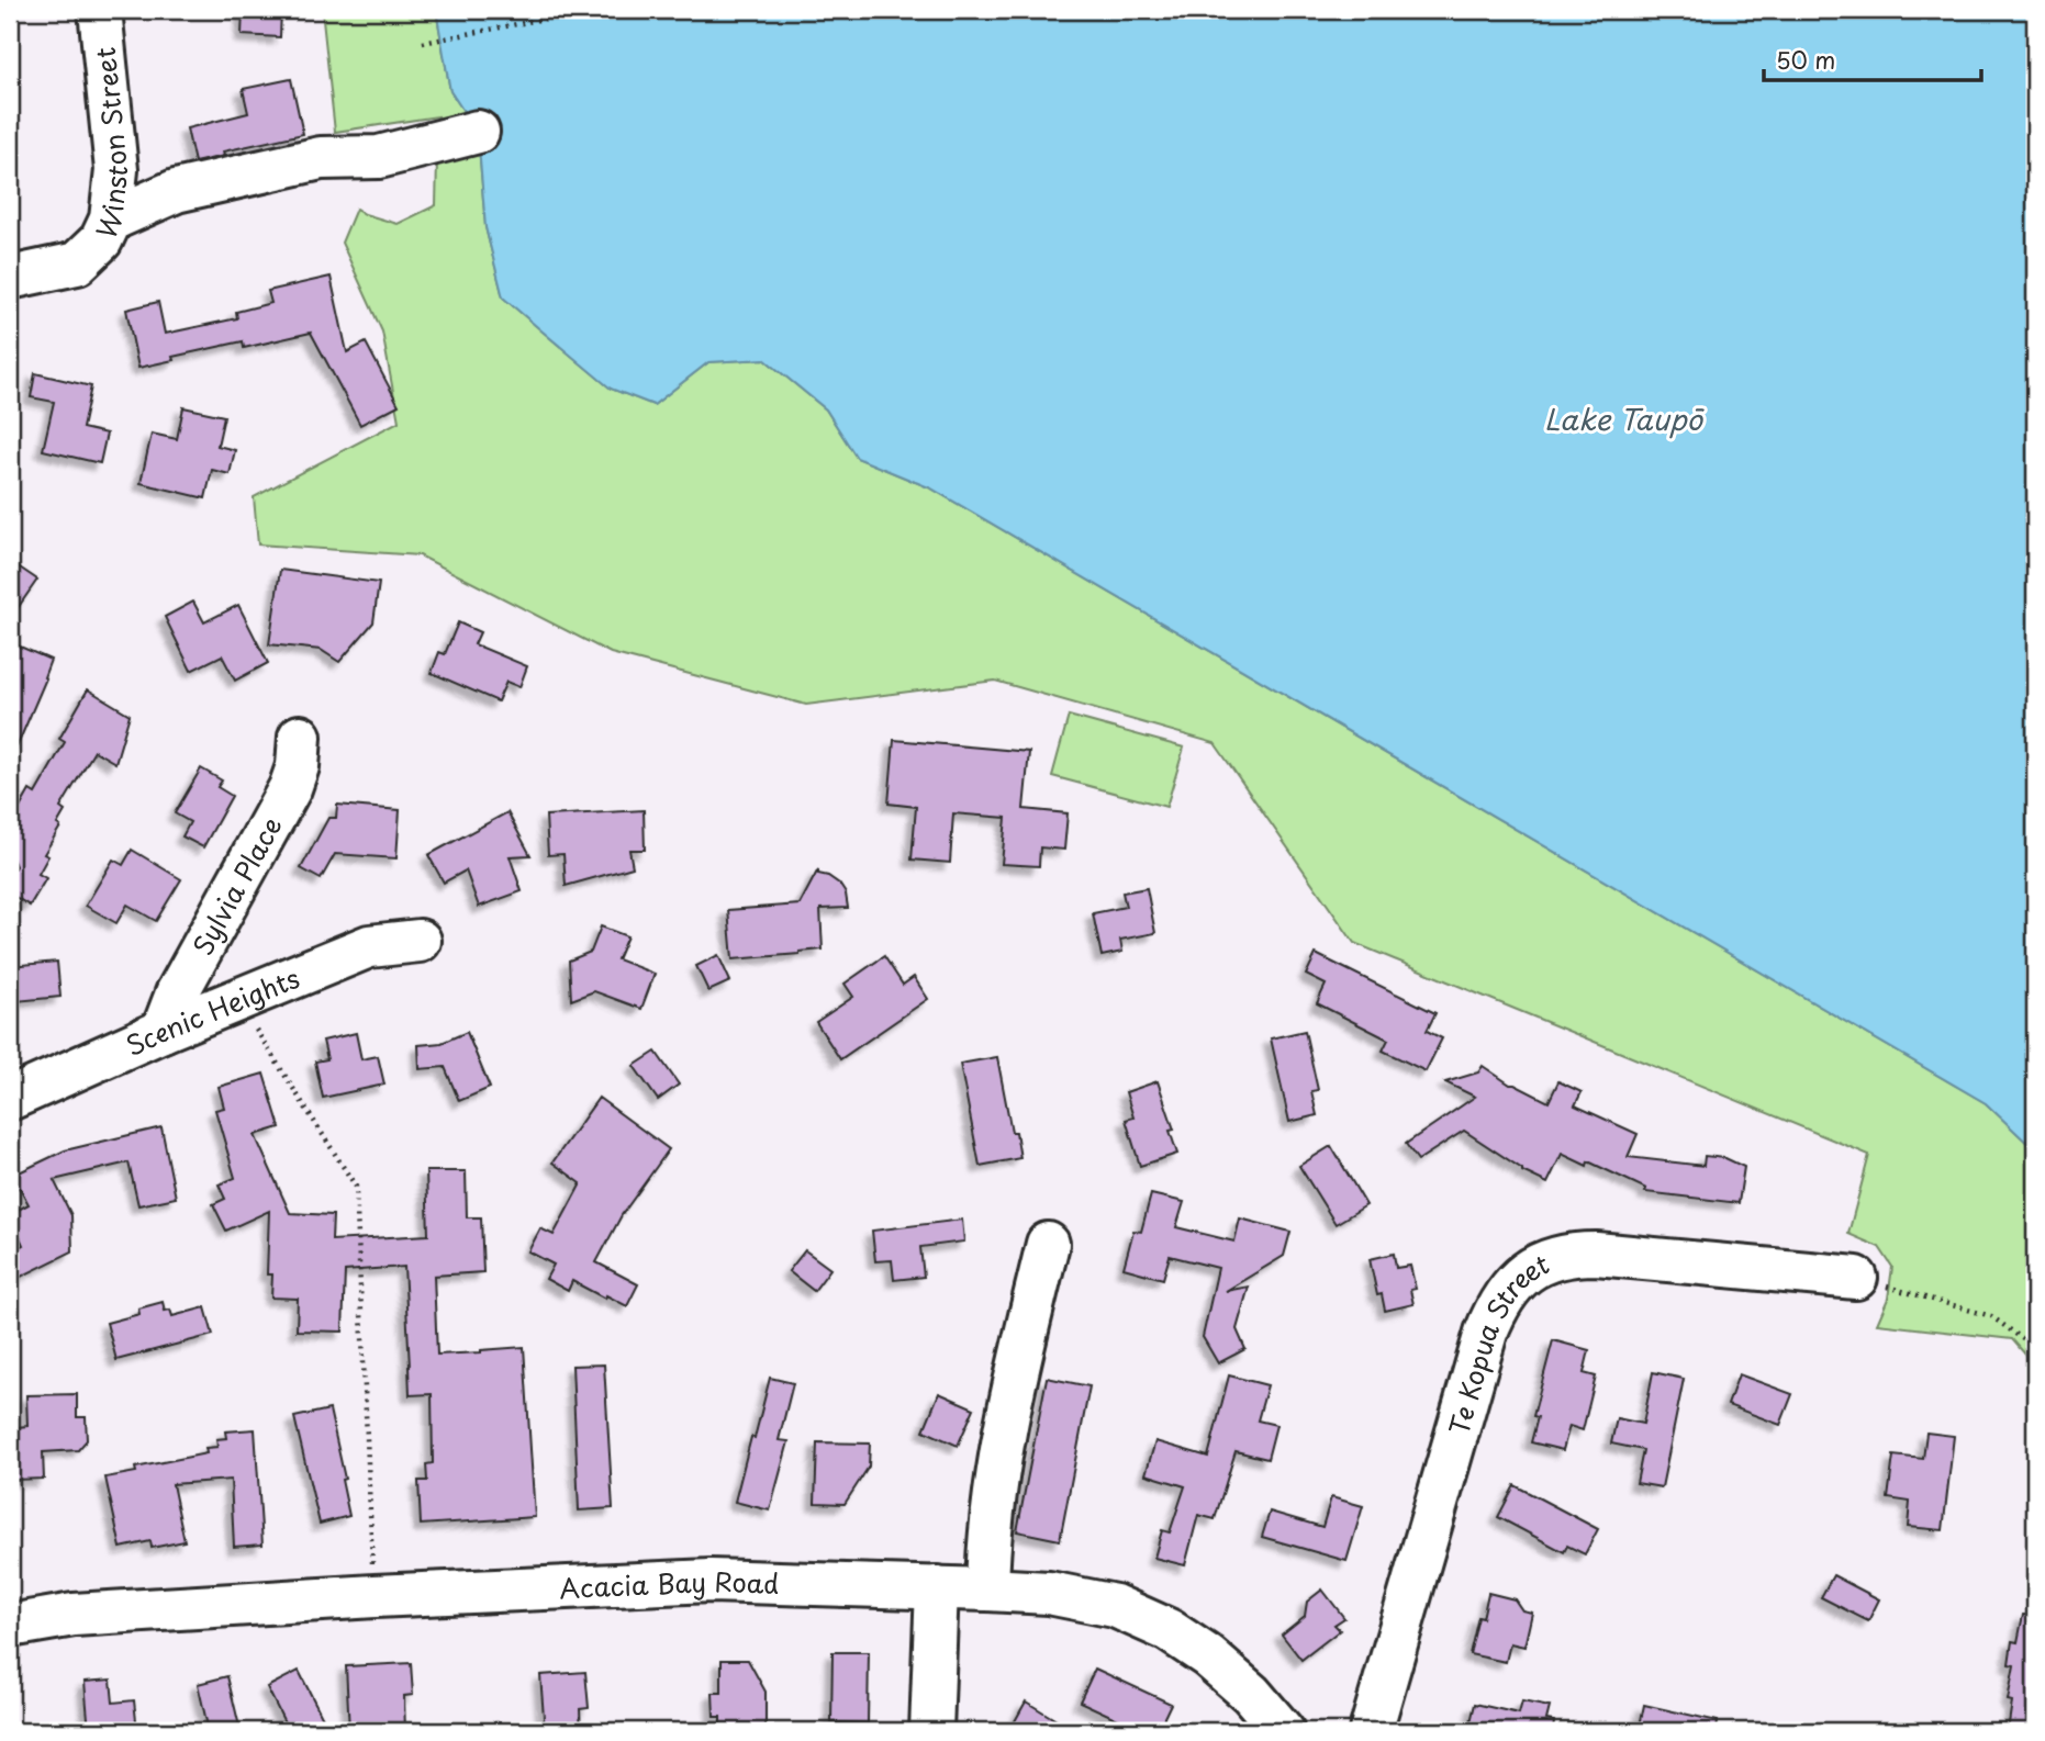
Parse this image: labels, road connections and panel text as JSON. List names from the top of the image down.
{
  "streets": {
    "street": [
      "Winston Street",
      "Sylvia Place",
      "Scenic Heights",
      "Te Kopua Street",
      "Acacia Bay Road"
    ]
  },
  "crossings": [
    ["Sylvia Place", "Scenic Heights"]
  ],
  "water": ["Lake Taupō"],
  "scale_bar": "50 m"
}
